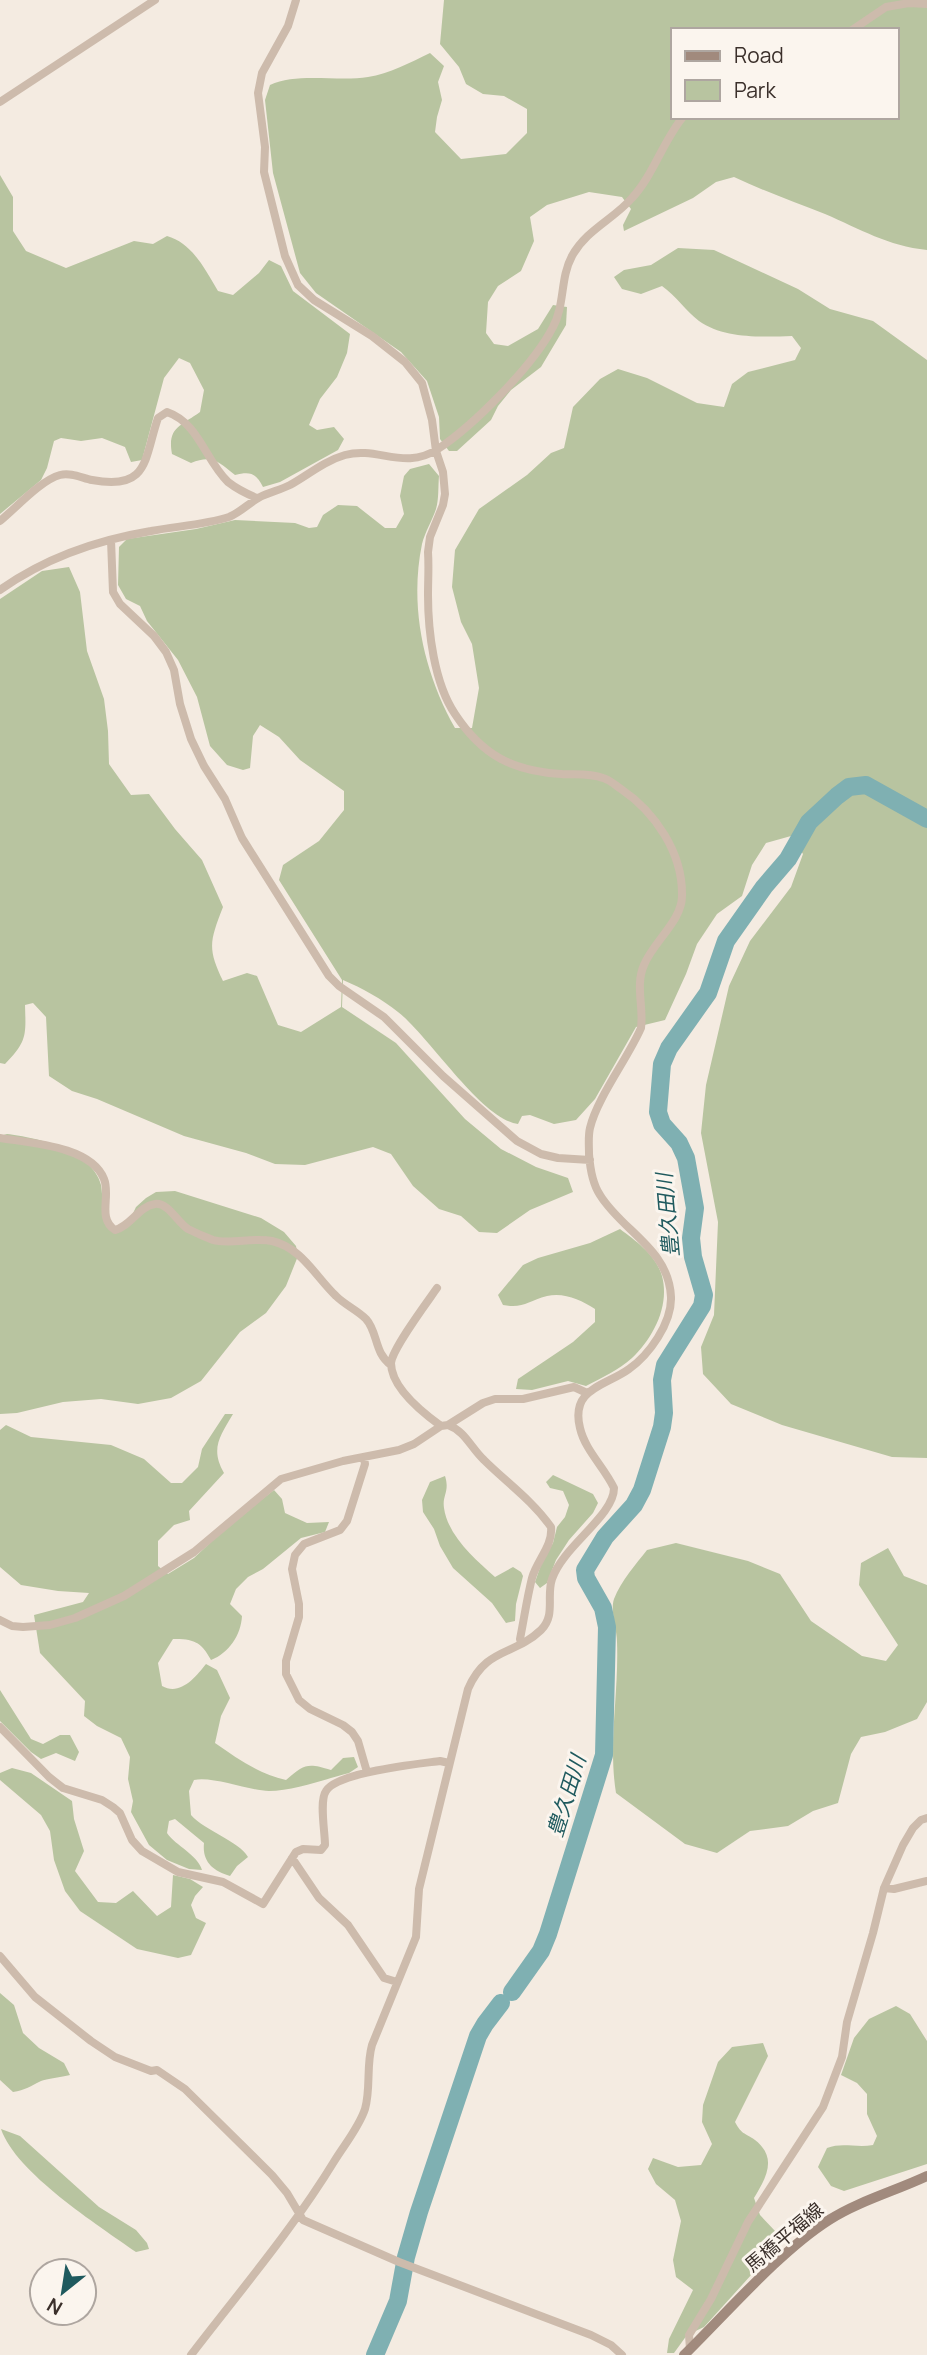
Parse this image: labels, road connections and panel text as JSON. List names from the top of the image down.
{
  "streets": {
    "main road": ["馬橋平福線"]
  },
  "water": ["豊久田川"],
  "legend": ["Road", "Park"],
  "north": "bottom left"
}
